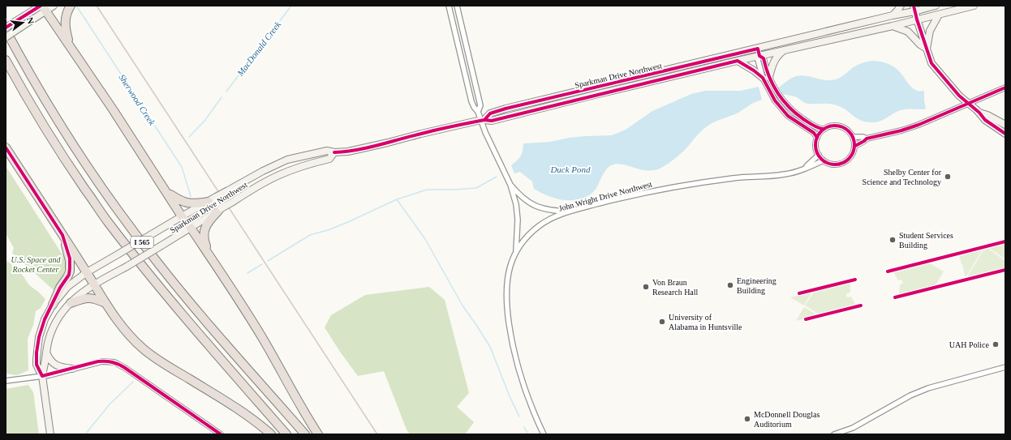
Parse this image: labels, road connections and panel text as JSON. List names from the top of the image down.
{
  "streets": {
    "highway": ["I 565"],
    "main road": ["Sparkman Drive Northwest"],
    "street": ["John Wright Drive Northwest"]
  },
  "water": ["MacDonald Creek", "Sherwood Creek", "Duck Pond"],
  "parks": ["U.S. Space and Rocket Center"],
  "places": [
    "Shelby Center for Science and Technology",
    "Student Services Building",
    "Engineering Building",
    "Von Braun Research Hall",
    "University of Alabama in Huntsville",
    "UAH Police",
    "McDonnell Douglas Auditorium"
  ],
  "north": "right"
}
